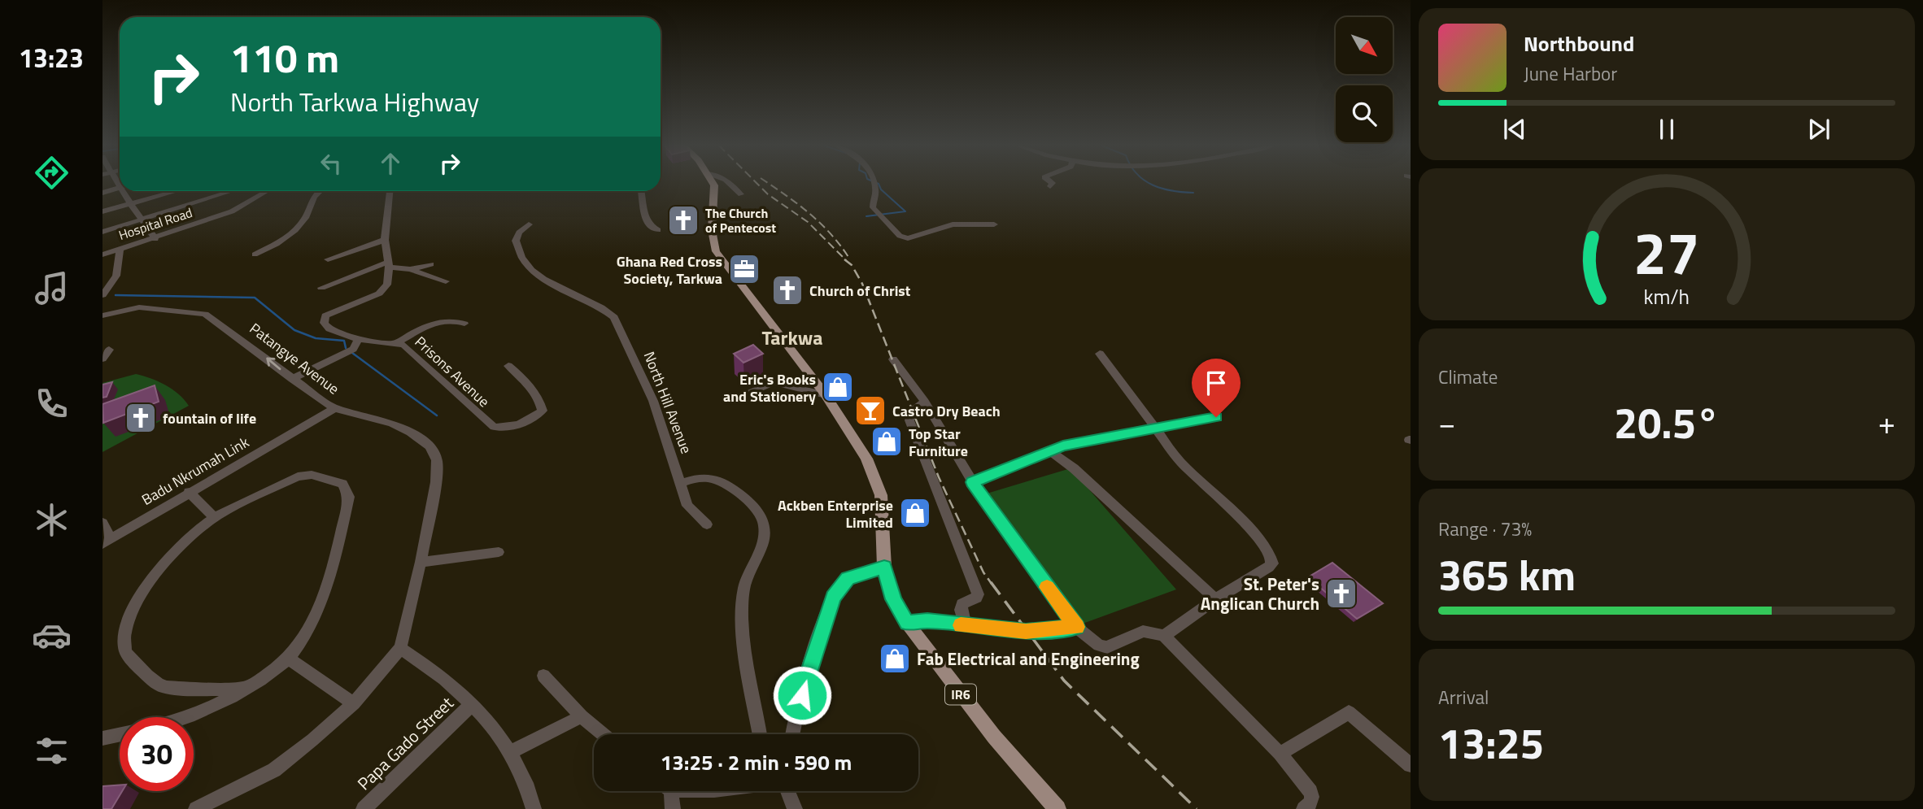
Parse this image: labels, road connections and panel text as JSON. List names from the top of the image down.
{
  "streets": {
    "main road": ["IR6"],
    "street": [
      "Hospital Road",
      "Patangye Avenue",
      "Prisons Avenue",
      "North Hill Avenue",
      "Badu Nkrumah Link",
      "Papa Gado Street"
    ]
  },
  "crossings": [
    ["Patangye Avenue", "Badu Nkrumah Link"]
  ],
  "districts": ["Tarkwa"],
  "places": {
    "church": [
      "The Church of Pentecost",
      "Church of Christ",
      "fountain of life",
      "St. Peter's Anglican Church"
    ],
    "office": ["Ghana Red Cross Society, Tarkwa"],
    "shop": [
      "Eric's Books and Stationery",
      "Top Star Furniture",
      "Ackben Enterprise Limited",
      "Fab Electrical and Engineering"
    ],
    "bar": ["Castro Dry Beach"]
  },
  "north": "bottom right",
  "page": {
    "tabs": "13:23",
    "turn": ["110 m", "North Tarkwa Highway"],
    "song": ["Northbound", "June Harbor"],
    "tile": [
      "Climate",
      ["Range · 73%", "365 km"],
      ["Arrival", "13:25"]
    ],
    "heat": ["−", "20.5°", "+"],
    "limit": "30",
    "trip": "13:25 · 2 min · 590 m",
    "gauge": ["27", "km/h"]
  }
}
